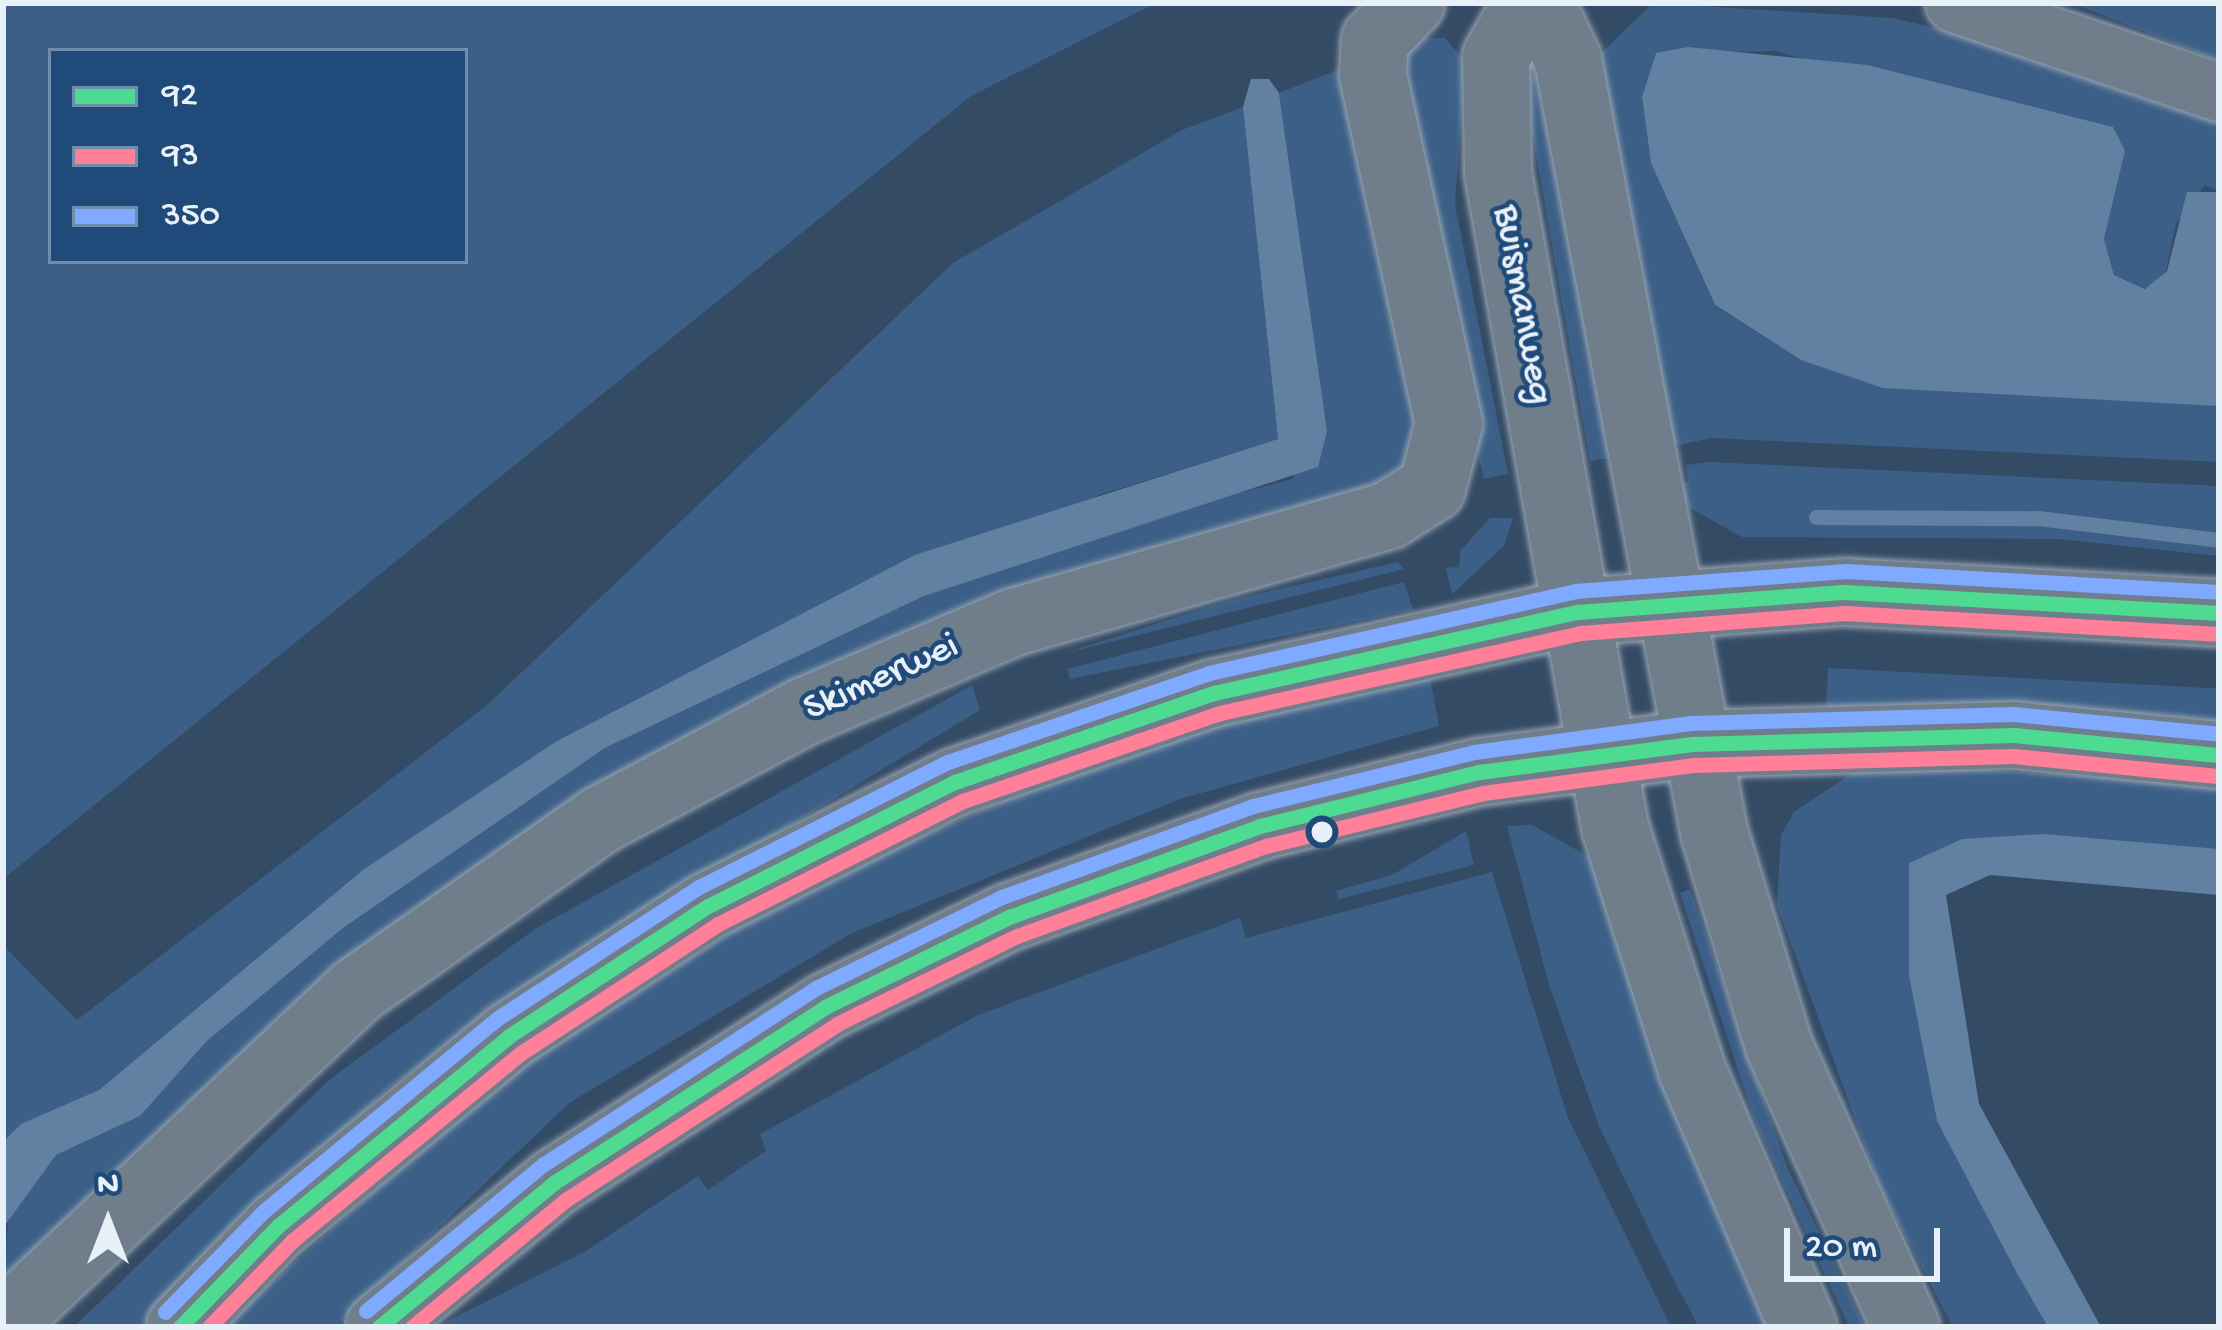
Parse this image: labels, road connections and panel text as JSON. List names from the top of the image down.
{
  "streets": {
    "street": ["Buismanweg", "Skimerwei"]
  },
  "lines": ["transit line 350", "transit line 92", "transit line 93"],
  "legend": ["92", "93", "350"],
  "scale_bar": "20 m",
  "north": "top"
}
